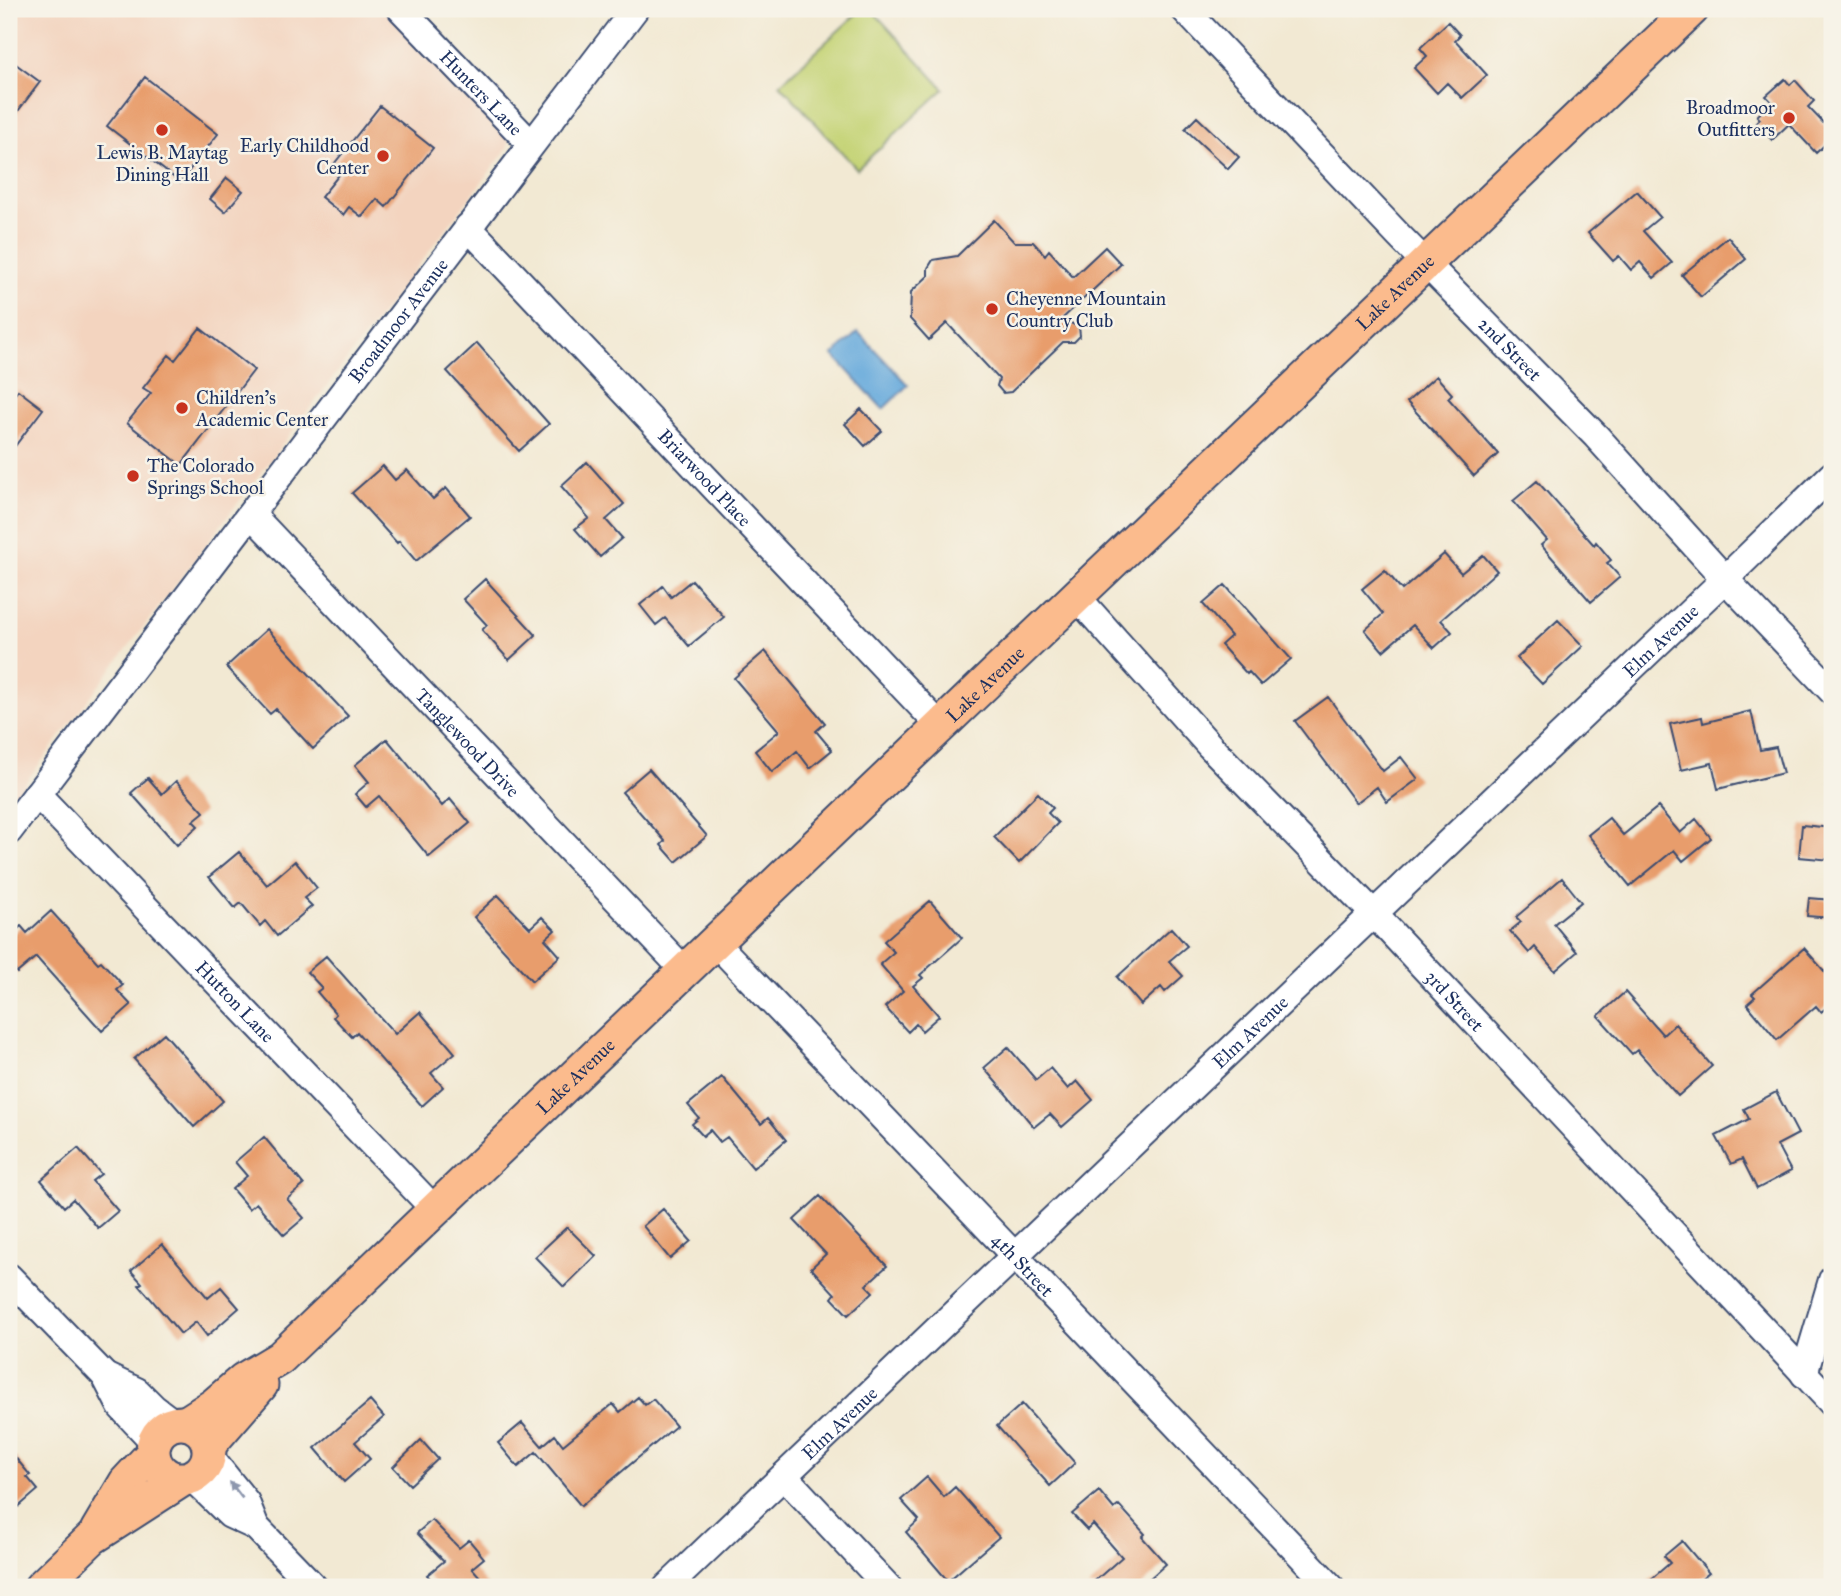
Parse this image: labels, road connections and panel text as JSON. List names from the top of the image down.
{
  "streets": {
    "main road": ["Lake Avenue"],
    "street": [
      "Hunters Lane",
      "Broadmoor Avenue",
      "2nd Street",
      "Briarwood Place",
      "Elm Avenue",
      "Tanglewood Drive",
      "3rd Street",
      "Hutton Lane",
      "4th Street"
    ]
  },
  "crossings": [
    ["Hunters Lane", "Broadmoor Avenue"],
    ["Lake Avenue", "2nd Street"],
    ["Lake Avenue", "Briarwood Place"],
    ["Lake Avenue", "Tanglewood Drive"],
    ["Lake Avenue", "3rd Street"],
    ["Lake Avenue", "Hutton Lane"],
    ["Lake Avenue", "4th Street"],
    ["Broadmoor Avenue", "Briarwood Place"],
    ["Broadmoor Avenue", "Tanglewood Drive"],
    ["Broadmoor Avenue", "Hutton Lane"],
    ["2nd Street", "Elm Avenue"],
    ["Elm Avenue", "3rd Street"],
    ["Elm Avenue", "4th Street"]
  ],
  "places": [
    "Broadmoor Outfitters",
    "Lewis B. Maytag Dining Hall",
    "Early Childhood Center",
    "Cheyenne Mountain Country Club",
    "Children's Academic Center",
    "The Colorado Springs School"
  ]
}
